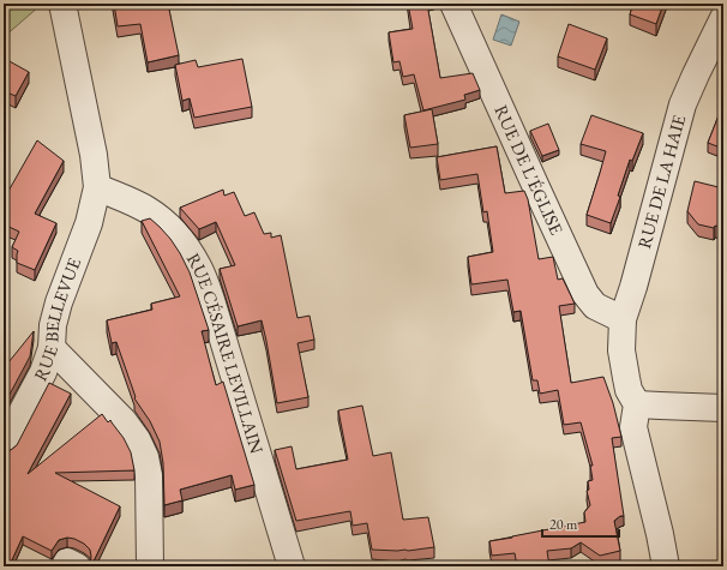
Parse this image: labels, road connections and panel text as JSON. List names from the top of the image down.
{
  "streets": {
    "street": [
      "RUE DE L'ÉGLISE",
      "RUE DE LA HAIE",
      "RUE BELLEVUE",
      "RUE CÉSAIRE LEVILLAIN"
    ]
  },
  "crossings": [
    ["RUE DE L'ÉGLISE", "RUE DE LA HAIE"],
    ["RUE BELLEVUE", "RUE CÉSAIRE LEVILLAIN"]
  ],
  "scale_bar": "20 m"
}
